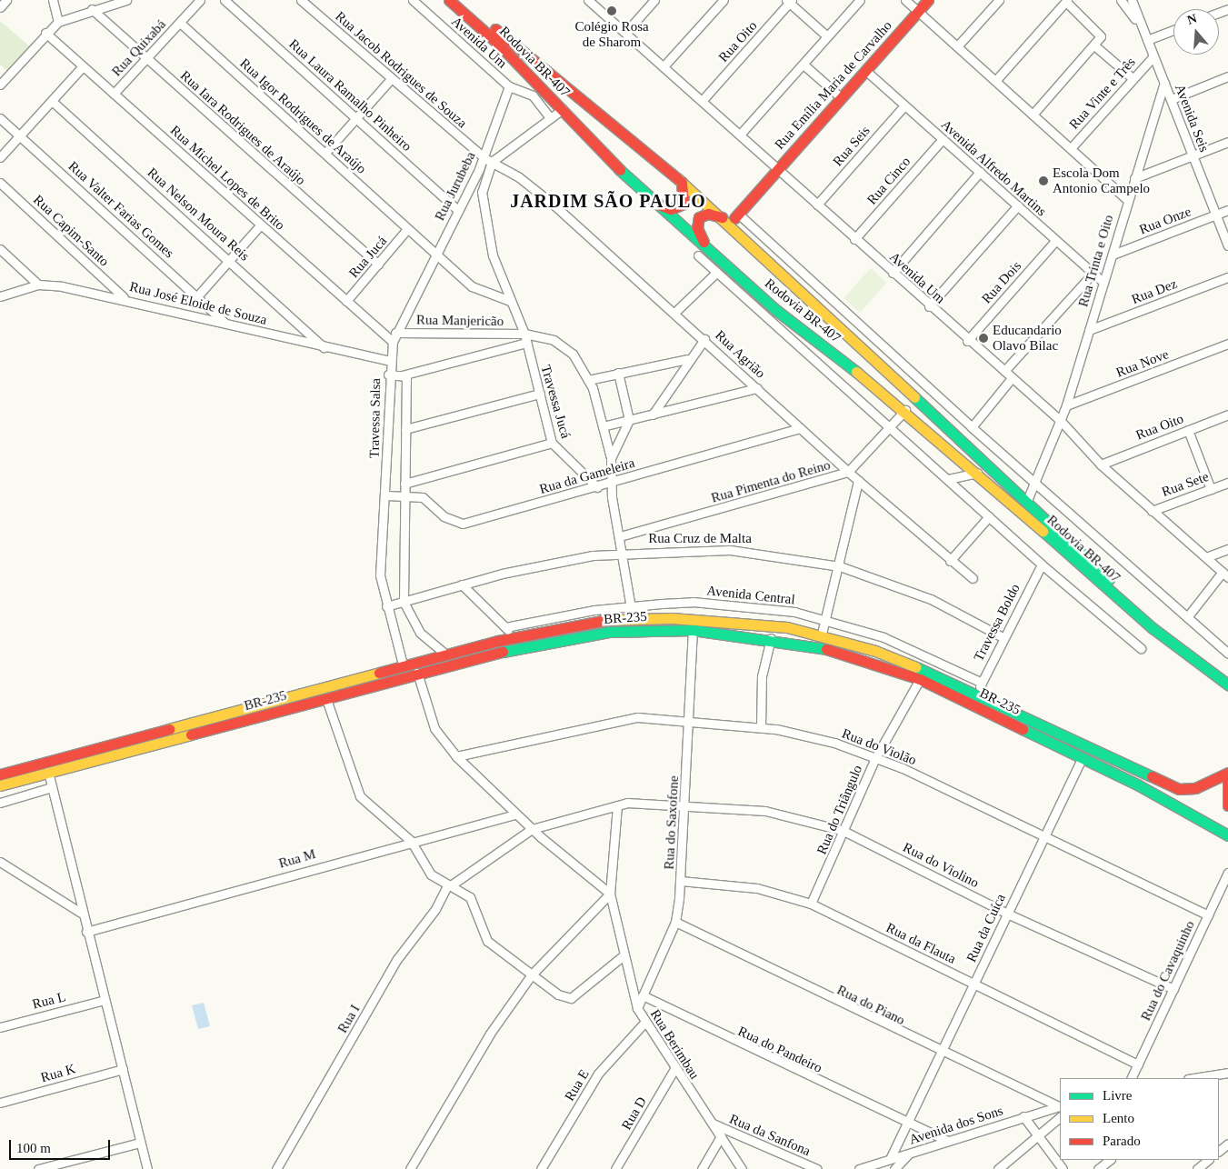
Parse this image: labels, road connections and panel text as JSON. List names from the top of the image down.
{
  "streets": {
    "main road": ["Rodovia BR-407", "Rua Emília Maria de Carvalho", "BR-235"],
    "street": [
      "Rua Oito",
      "Avenida Um",
      "Rua Quixabá",
      "Rua Jacob Rodrigues de Souza",
      "Rua Vinte e Três",
      "Rua Laura Ramalho Pinheiro",
      "Rua Igor Rodrigues de Araújo",
      "Avenida Seis",
      "Rua Iara Rodrigues de Araújo",
      "Rua Seis",
      "Avenida Alfredo Martins",
      "Rua Michel Lopes de Brito",
      "Rua Cinco",
      "Rua Jurubeba",
      "Rua Valter Farias Gomes",
      "Rua Nelson Moura Reis",
      "Rua Onze",
      "Rua Capim-Santo",
      "Rua Jucá",
      "Rua Trinta e Oito",
      "Rua Dois",
      "Rua Dez",
      "Rua José Eloide de Souza",
      "Rua Manjericão",
      "Rua Agrião",
      "Rua Nove",
      "Travessa Jucá",
      "Travessa Salsa",
      "Rua da Gameleira",
      "Rua Pimenta do Reino",
      "Rua Sete",
      "Rua Cruz de Malta",
      "Avenida Central",
      "Travessa Boldo",
      "Rua do Violão",
      "Rua do Triângulo",
      "Rua do Saxofone",
      "Rua M",
      "Rua do Violino",
      "Rua da Cuíca",
      "Rua da Flauta",
      "Rua do Cavaquinho",
      "Rua L",
      "Rua do Piano",
      "Rua I",
      "Rua Berimbau",
      "Rua do Pandeiro",
      "Rua K",
      "Rua E",
      "Rua D",
      "Avenida dos Sons",
      "Rua da Sanfona"
    ]
  },
  "crossings": [
    ["Rua Oito", "Avenida Um"],
    ["Avenida Um", "Rua Emília Maria de Carvalho"],
    ["Avenida Um", "Rua Seis"],
    ["Avenida Um", "Rua Cinco"],
    ["Avenida Um", "Rua Jurubeba"],
    ["Avenida Um", "Rua Trinta e Oito"],
    ["Avenida Um", "Rua Dois"],
    ["Avenida Um", "Rua Sete"],
    ["Rua Quixabá", "Rua Igor Rodrigues de Araújo"],
    ["Rua Quixabá", "Rua Iara Rodrigues de Araújo"],
    ["Rua Quixabá", "Rua Michel Lopes de Brito"],
    ["Rodovia BR-407", "Rua Trinta e Oito"],
    ["Rodovia BR-407", "Rua Pimenta do Reino"],
    ["Rua Jacob Rodrigues de Souza", "Rua Jurubeba"],
    ["Rua Jacob Rodrigues de Souza", "Rua Agrião"],
    ["Rua Jacob Rodrigues de Souza", "Travessa Jucá"],
    ["Rua Emília Maria de Carvalho", "Avenida Alfredo Martins"],
    ["Rua Vinte e Três", "Avenida Seis"],
    ["Rua Laura Ramalho Pinheiro", "Rua Jurubeba"],
    ["Rua Igor Rodrigues de Araújo", "Rua Jurubeba"],
    ["Rua Igor Rodrigues de Araújo", "Rua Jucá"],
    ["Rua Igor Rodrigues de Araújo", "Travessa Jucá"],
    ["Avenida Seis", "Rua Onze"],
    ["Avenida Seis", "Rua Trinta e Oito"],
    ["Rua Iara Rodrigues de Araújo", "Rua Jucá"],
    ["Rua Seis", "Avenida Alfredo Martins"],
    ["Avenida Alfredo Martins", "Rua Cinco"],
    ["Avenida Alfredo Martins", "Rua Trinta e Oito"],
    ["Avenida Alfredo Martins", "Rua Dois"],
    ["Rua Michel Lopes de Brito", "Rua Jurubeba"],
    ["Rua Michel Lopes de Brito", "Rua Jucá"],
    ["Rua Michel Lopes de Brito", "Travessa Salsa"],
    ["Rua Jurubeba", "Rua Manjericão"],
    ["Rua Jurubeba", "Rua Agrião"],
    ["Rua Jurubeba", "Travessa Jucá"],
    ["Rua Jurubeba", "Travessa Salsa"],
    ["Rua Valter Farias Gomes", "Rua José Eloide de Souza"],
    ["Rua Nelson Moura Reis", "Rua José Eloide de Souza"],
    ["Rua Onze", "Rua Trinta e Oito"],
    ["Rua Capim-Santo", "Rua José Eloide de Souza"],
    ["Rua Trinta e Oito", "Rua Dez"],
    ["Rua Trinta e Oito", "Rua Nove"],
    ["Rua José Eloide de Souza", "Travessa Salsa"],
    ["Rua Manjericão", "Travessa Jucá"],
    ["Rua Agrião", "Travessa Jucá"],
    ["Rua Agrião", "Rua da Gameleira"],
    ["Rua Agrião", "Rua Pimenta do Reino"],
    ["Travessa Jucá", "Rua da Gameleira"],
    ["Travessa Salsa", "Rua da Gameleira"],
    ["Rua Cruz de Malta", "Travessa Boldo"],
    ["Avenida Central", "BR-235"],
    ["Avenida Central", "Travessa Boldo"],
    ["BR-235", "Travessa Boldo"],
    ["BR-235", "Rua do Triângulo"],
    ["BR-235", "Rua do Saxofone"],
    ["BR-235", "Rua da Cuíca"],
    ["Rua do Violão", "Rua do Triângulo"],
    ["Rua do Violão", "Rua do Saxofone"],
    ["Rua do Violão", "Rua da Cuíca"],
    ["Rua do Violão", "Rua do Cavaquinho"],
    ["Rua do Triângulo", "Rua do Violino"],
    ["Rua do Triângulo", "Rua da Flauta"],
    ["Rua do Saxofone", "Rua do Violino"],
    ["Rua do Saxofone", "Rua da Flauta"],
    ["Rua do Saxofone", "Rua do Piano"],
    ["Rua do Saxofone", "Rua Berimbau"],
    ["Rua do Saxofone", "Rua do Pandeiro"],
    ["Rua do Violino", "Rua da Cuíca"],
    ["Rua do Violino", "Rua do Cavaquinho"],
    ["Rua do Violino", "Rua I"],
    ["Rua do Violino", "Rua Berimbau"],
    ["Rua da Cuíca", "Rua da Flauta"],
    ["Rua da Cuíca", "Rua do Piano"],
    ["Rua da Cuíca", "Rua do Pandeiro"],
    ["Rua da Cuíca", "Avenida dos Sons"],
    ["Rua da Flauta", "Rua do Cavaquinho"],
    ["Rua do Piano", "Avenida dos Sons"],
    ["Rua Berimbau", "Rua E"],
    ["Rua Berimbau", "Rua D"],
    ["Rua Berimbau", "Rua da Sanfona"],
    ["Rua do Pandeiro", "Avenida dos Sons"]
  ],
  "districts": ["JARDIM SÃO PAULO"],
  "places": ["Colégio Rosa de Sharom", "Escola Dom Antonio Campelo", "Educandario Olavo Bilac"],
  "legend": ["Livre", "Lento", "Parado"],
  "scale_bar": "100 m",
  "north": "top"
}
